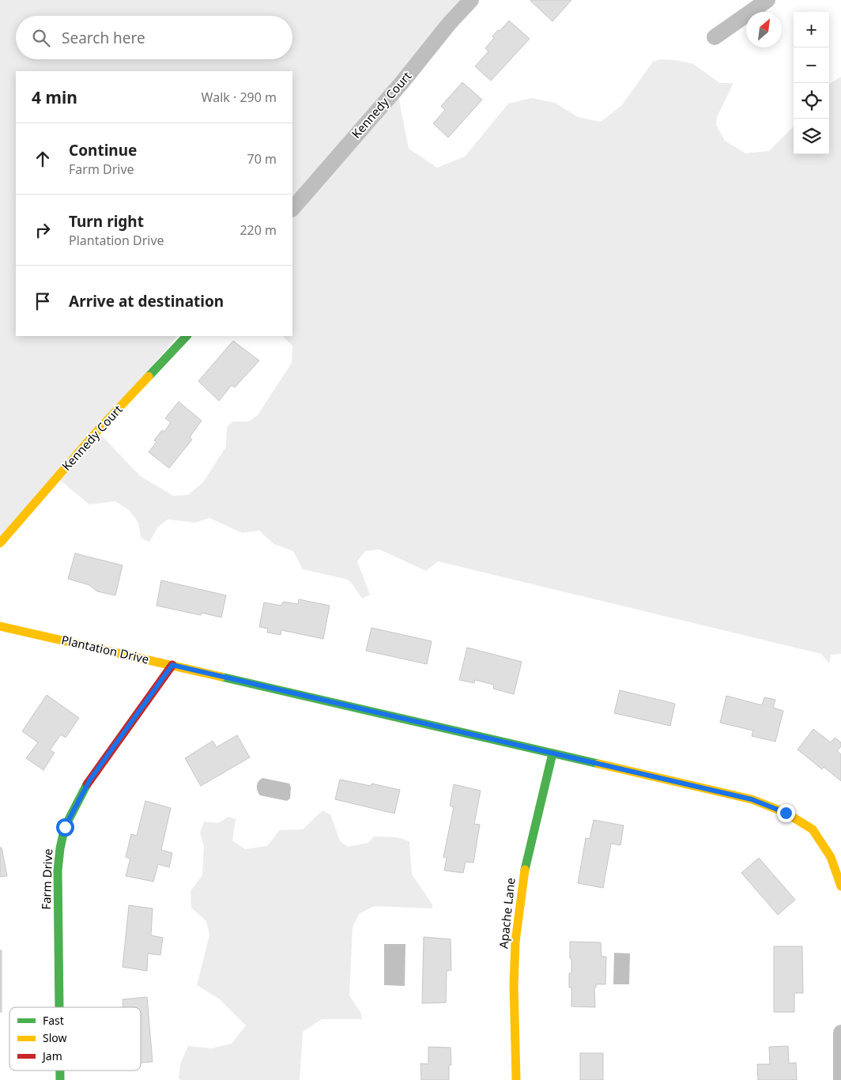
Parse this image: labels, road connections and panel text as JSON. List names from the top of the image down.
{
  "streets": {
    "street": [
      "Kennedy Court",
      "Plantation Drive",
      "Farm Drive",
      "Apache Lane"
    ]
  },
  "crossings": [
    ["Plantation Drive", "Farm Drive"],
    ["Plantation Drive", "Apache Lane"]
  ],
  "legend": ["Fast", "Slow", "Jam"],
  "north": "top right",
  "page": {
    "map_buttons": ["+", "−"],
    "search": "Search here",
    "heading": ["4 min", "Walk · 290 m"],
    "list": [
      ["Continue", "Farm Drive", "70 m"],
      ["Turn right", "Plantation Drive", "220 m"],
      "Arrive at destination"
    ]
  }
}
